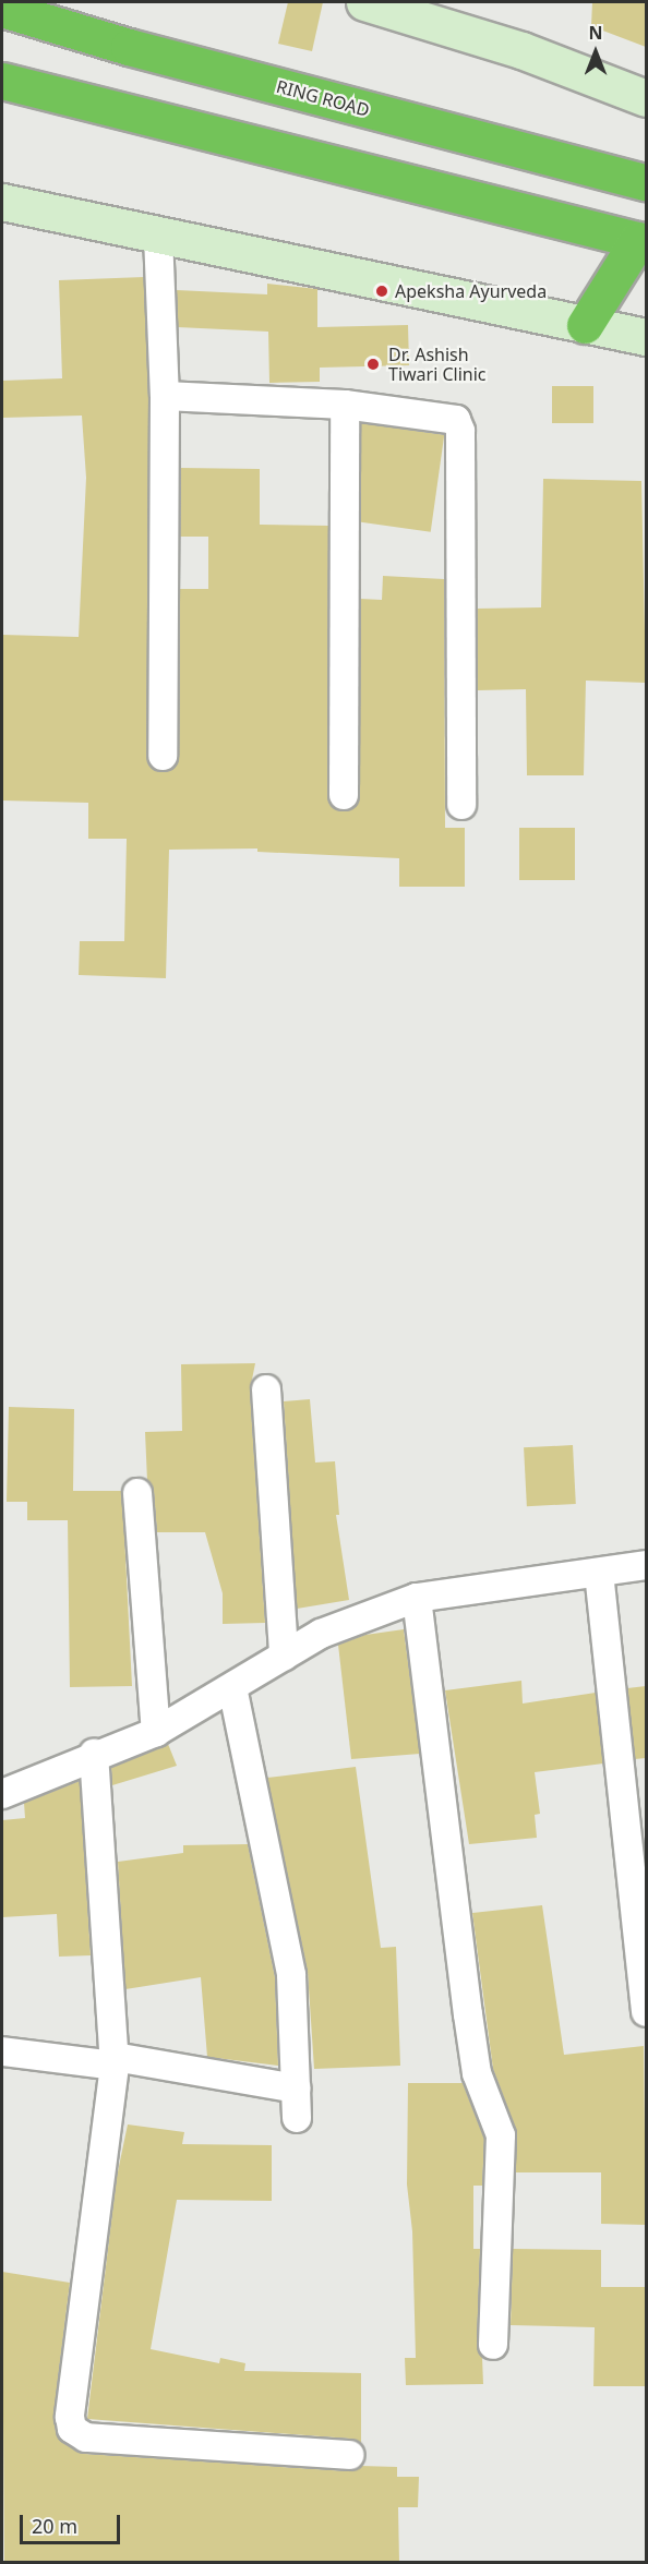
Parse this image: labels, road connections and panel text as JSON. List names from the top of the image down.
{
  "streets": {
    "highway": ["RING ROAD"]
  },
  "places": ["Apeksha Ayurveda", "Dr. Ashish Tiwari Clinic"],
  "scale_bar": "20 m",
  "north": "top"
}
